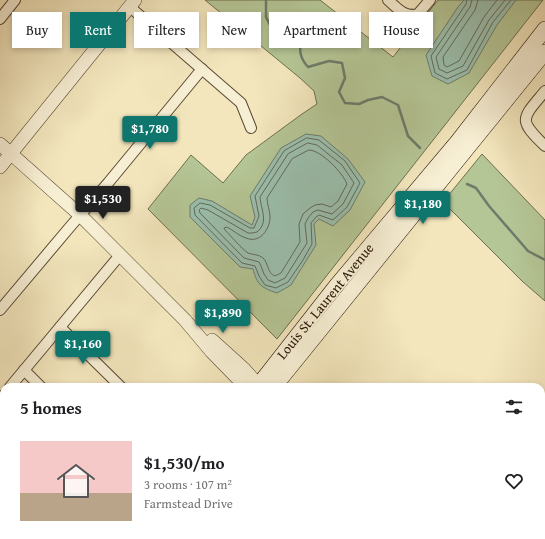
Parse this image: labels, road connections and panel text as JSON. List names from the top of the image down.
{
  "streets": {
    "main road": ["Louis St. Laurent Avenue"]
  },
  "page": {
    "chip": [
      "Buy",
      "Rent",
      "Filters",
      "New",
      "Apartment",
      "House"
    ],
    "price": [
      "$1,780",
      "$1,530",
      "$1,180",
      "$1,890",
      "$1,160"
    ],
    "heading": "5 homes",
    "list": [
      {
        "name": "$1,530/mo",
        "note": "3 rooms · 107 m² · Farmstead Drive"
      }
    ]
  }
}
